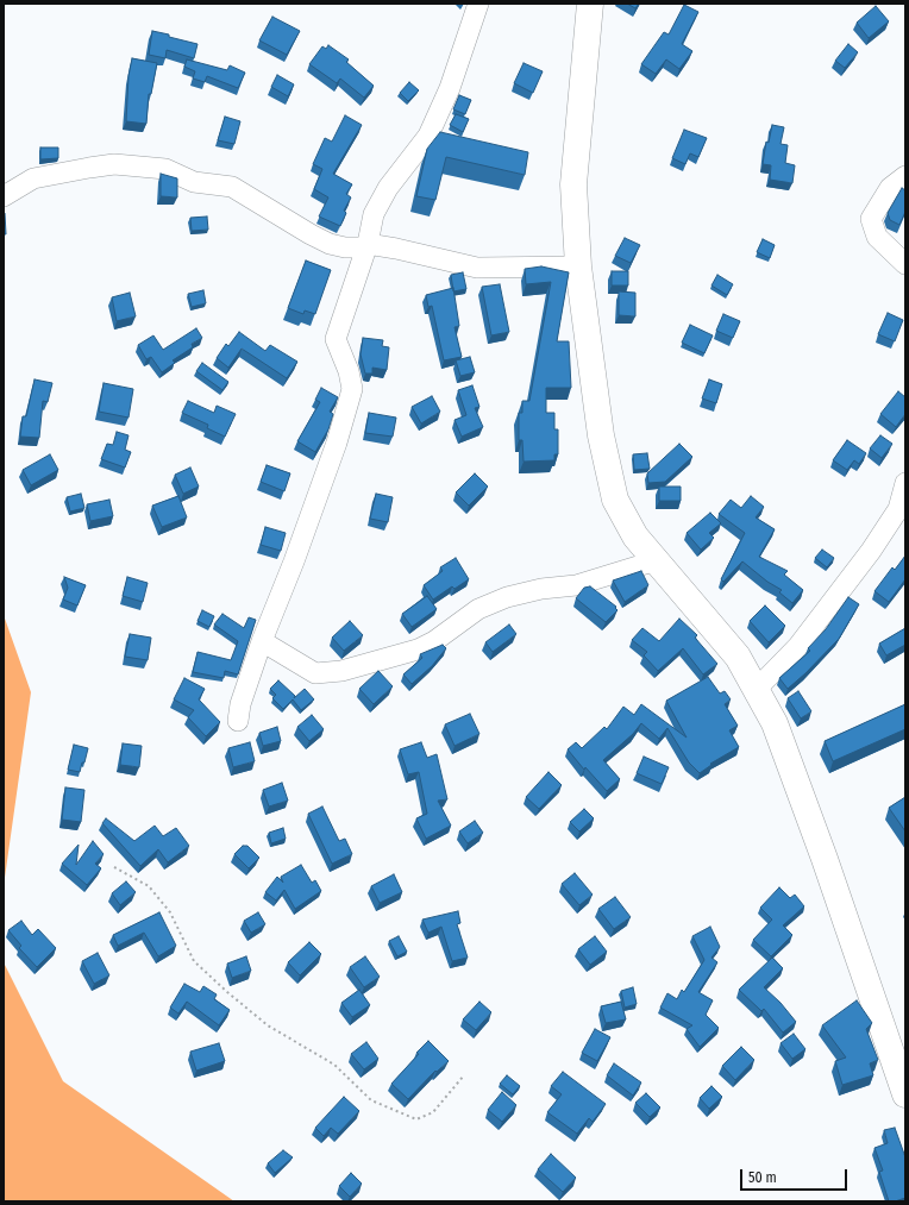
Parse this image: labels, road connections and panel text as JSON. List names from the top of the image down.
{
  "scale_bar": "50 m"
}
